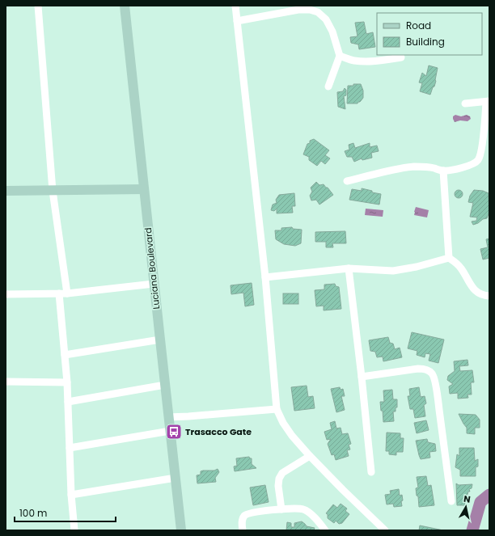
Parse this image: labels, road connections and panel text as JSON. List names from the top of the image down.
{
  "streets": {
    "street": ["Luciana Boulevard"]
  },
  "places": {
    "bus stop": ["Trasacco Gate"]
  },
  "legend": ["Road", "Building"],
  "scale_bar": "100 m",
  "north": "top"
}
